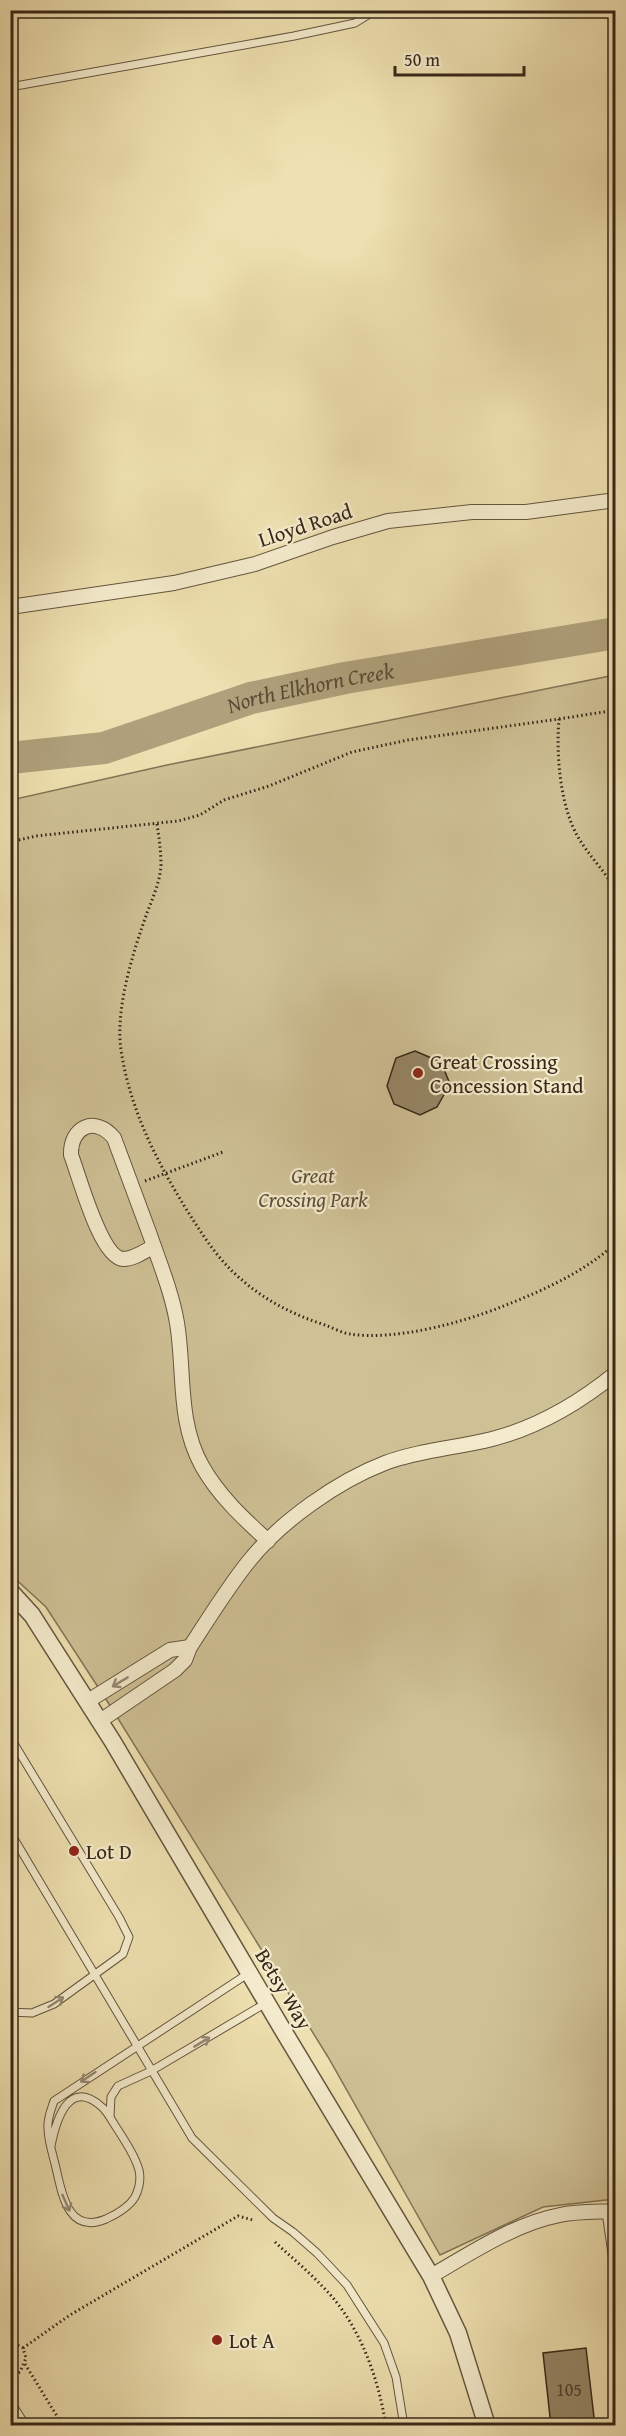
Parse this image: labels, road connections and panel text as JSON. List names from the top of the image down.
{
  "streets": {
    "street": ["Lloyd Road", "Betsy Way"]
  },
  "water": ["North Elkhorn Creek"],
  "parks": ["Great Crossing Park"],
  "places": ["Great Crossing Concession Stand", "Lot D", "Lot A"],
  "house_numbers": ["105"],
  "scale_bar": "50 m"
}
